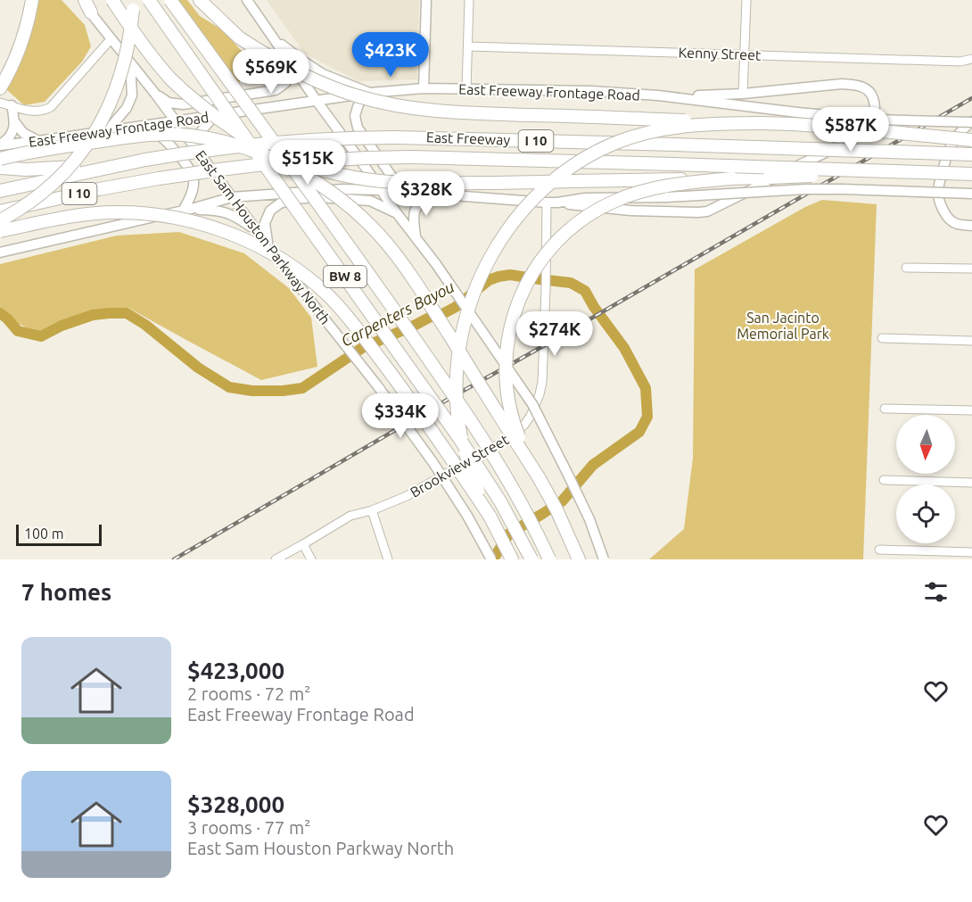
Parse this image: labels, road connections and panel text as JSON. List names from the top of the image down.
{
  "streets": {
    "highway": ["East Freeway", "I 10", "BW 8"],
    "main road": ["East Freeway Frontage Road", "East Sam Houston Parkway North"],
    "street": ["Kenny Street", "Brookview Street"]
  },
  "crossings": [
    ["East Freeway Frontage Road", "East Sam Houston Parkway North"]
  ],
  "water": ["Carpenters Bayou"],
  "parks": ["San Jacinto Memorial Park"],
  "scale_bar": "100 m",
  "north": "bottom",
  "page": {
    "price": [
      "$423K",
      "$569K",
      "$587K",
      "$515K",
      "$328K",
      "$274K",
      "$334K"
    ],
    "scale": "100 m",
    "heading": "7 homes",
    "list": [
      {
        "name": "$423,000",
        "note": "2 rooms · 72 m² · East Freeway Frontage Road"
      },
      {
        "name": "$328,000",
        "note": "3 rooms · 77 m² · East Sam Houston Parkway North"
      }
    ]
  }
}
